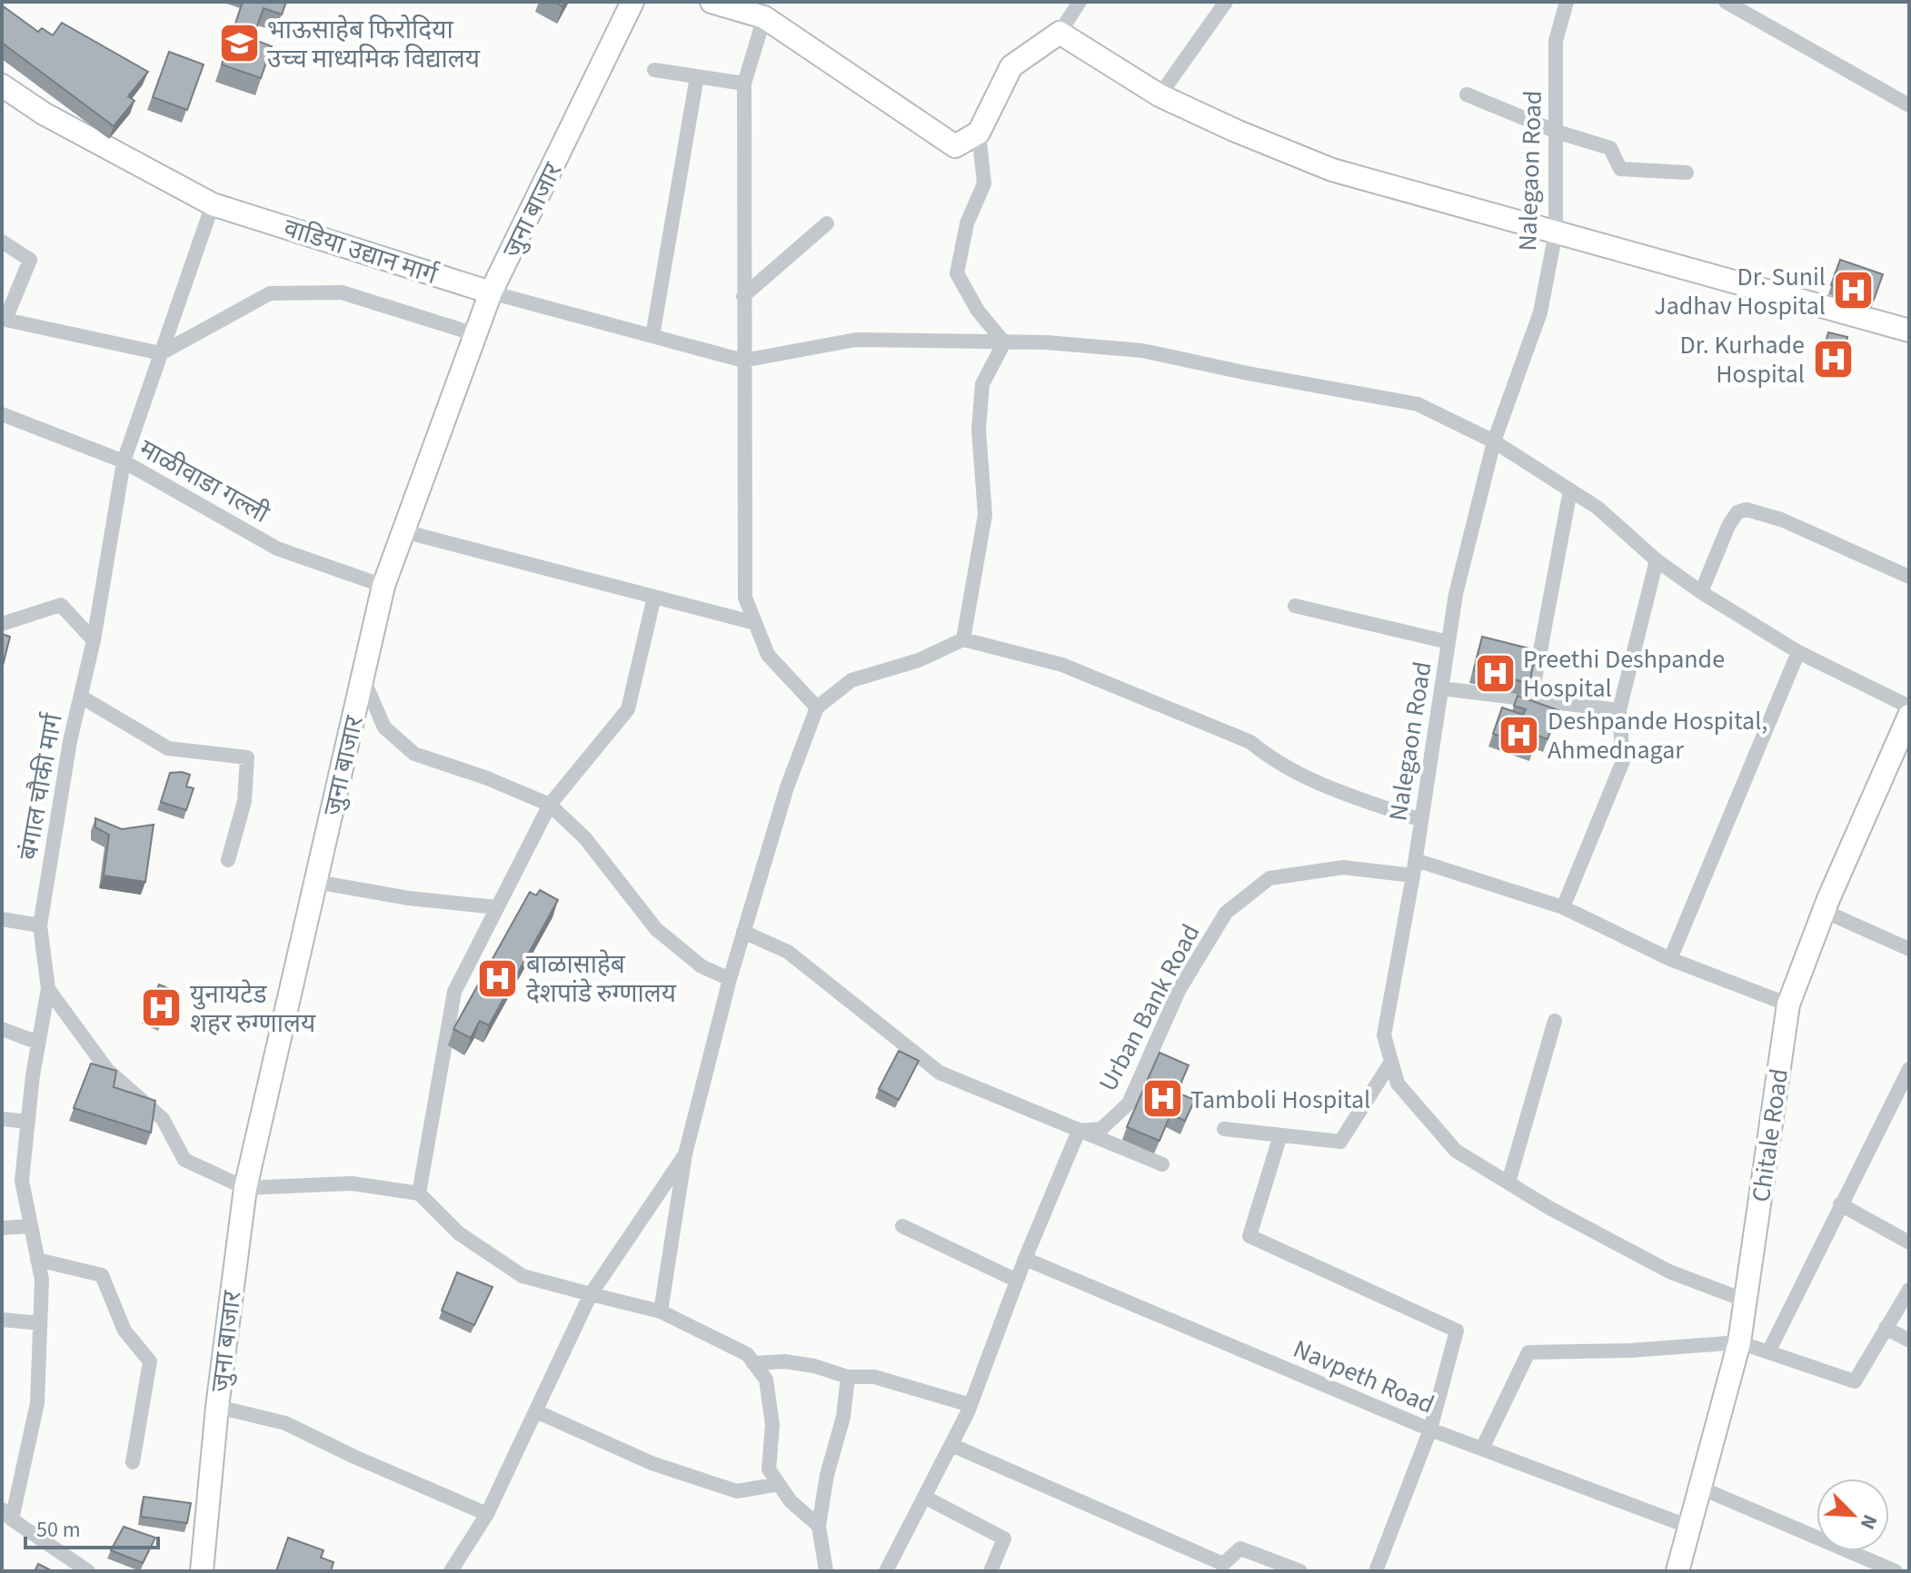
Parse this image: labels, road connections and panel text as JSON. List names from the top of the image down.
{
  "streets": {
    "street": [
      "Nalegaon Road",
      "जुना बाजार",
      "वाडिया उद्यान मार्ग",
      "माळीवाडा गल्ली",
      "बंगाल चौकी मार्ग",
      "Urban Bank Road",
      "Chitale Road",
      "Navpeth Road"
    ]
  },
  "crossings": [
    ["Nalegaon Road", "Urban Bank Road"],
    ["Nalegaon Road", "Chitale Road"],
    ["जुना बाजार", "वाडिया उद्यान मार्ग"],
    ["जुना बाजार", "माळीवाडा गल्ली"],
    ["वाडिया उद्यान मार्ग", "बंगाल चौकी मार्ग"],
    ["माळीवाडा गल्ली", "बंगाल चौकी मार्ग"],
    ["Chitale Road", "Navpeth Road"]
  ],
  "places": {
    "school or university": ["भाऊसाहेब फिरोदिया उच्च माध्यमिक विद्यालय"],
    "hospital": [
      "Dr. Sunil Jadhav Hospital",
      "Dr. Kurhade Hospital",
      "Preethi Deshpande Hospital",
      "Deshpande Hospital, Ahmednagar",
      "बाळासाहेब देशपांडे रुग्णालय",
      "युनायटेड शहर रुग्णालय",
      "Tamboli Hospital"
    ]
  },
  "scale_bar": "50 m",
  "north": "bottom right"
}
